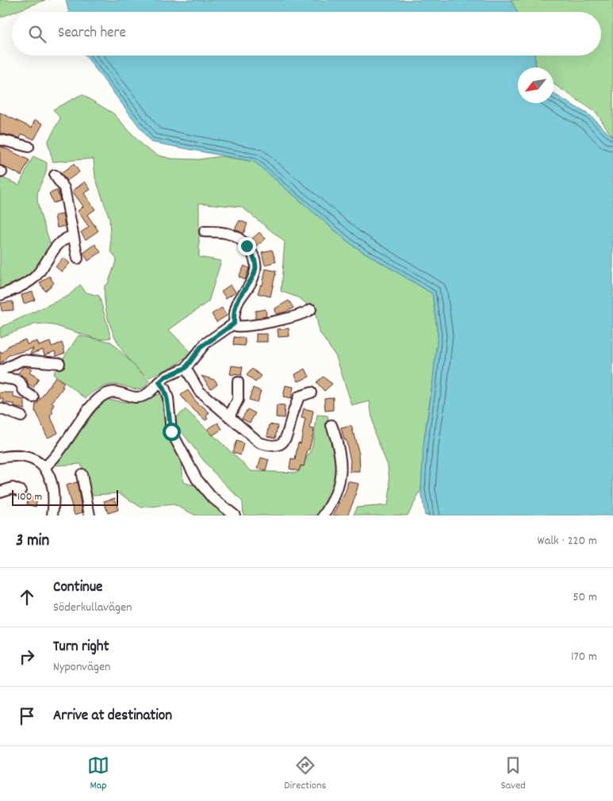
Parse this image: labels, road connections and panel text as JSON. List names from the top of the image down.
{
  "scale_bar": "100 m",
  "north": "bottom left",
  "page": {
    "search": "Search here",
    "scale": "100 m",
    "heading": ["3 min", "Walk · 220 m"],
    "list": [
      ["Continue", "Söderkullavägen", "50 m"],
      ["Turn right", "Nyponvägen", "170 m"],
      "Arrive at destination"
    ],
    "nav": ["Map", "Directions", "Saved"]
  }
}
